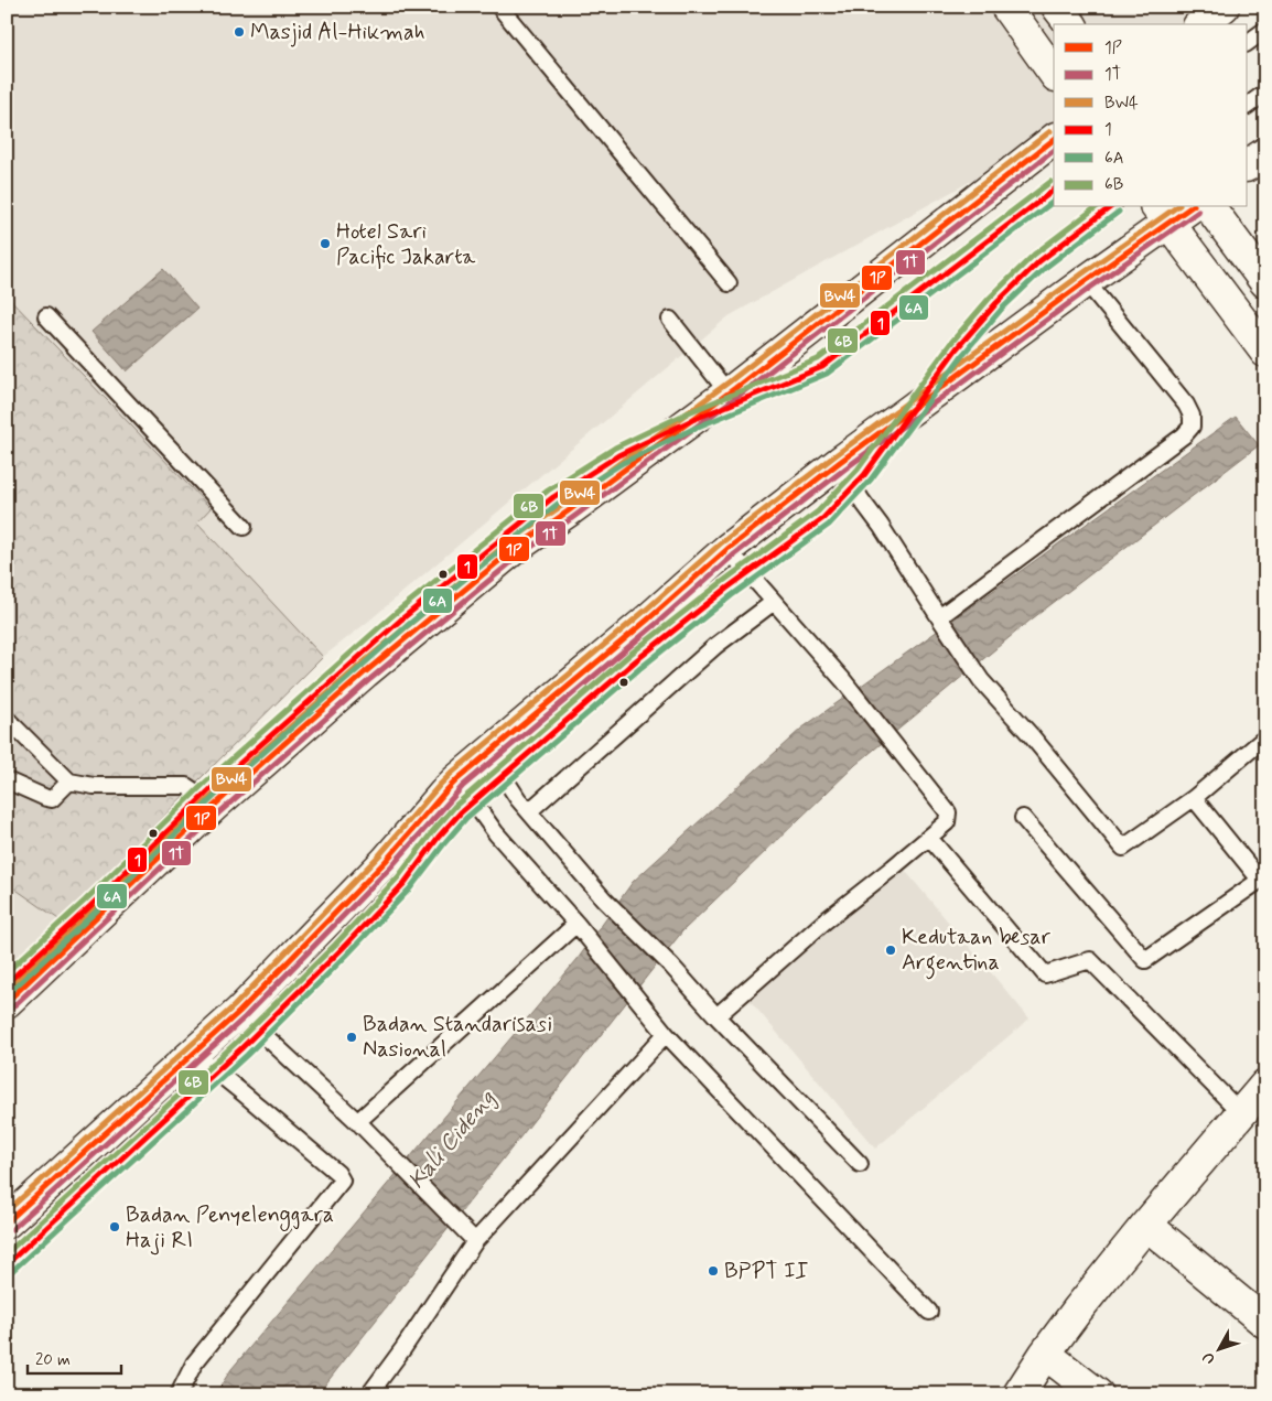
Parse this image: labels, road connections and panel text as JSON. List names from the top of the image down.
{
  "water": ["Kali Cideng"],
  "places": [
    "Masjid Al-Hikmah",
    "Hotel Sari Pacific Jakarta",
    "Kedutaan besar Argentina",
    "Badan Standarisasi Nasional",
    "Badan Penyelenggara Haji RI",
    "BPPT II"
  ],
  "lines": [
    "transit line BW4",
    "transit line 1P",
    "transit line 1T",
    "transit line 6B",
    "transit line 1",
    "transit line 6A"
  ],
  "legend": [
    "1P",
    "1T",
    "BW4",
    "1",
    "6A",
    "6B"
  ],
  "scale_bar": "20 m",
  "north": "bottom left"
}
